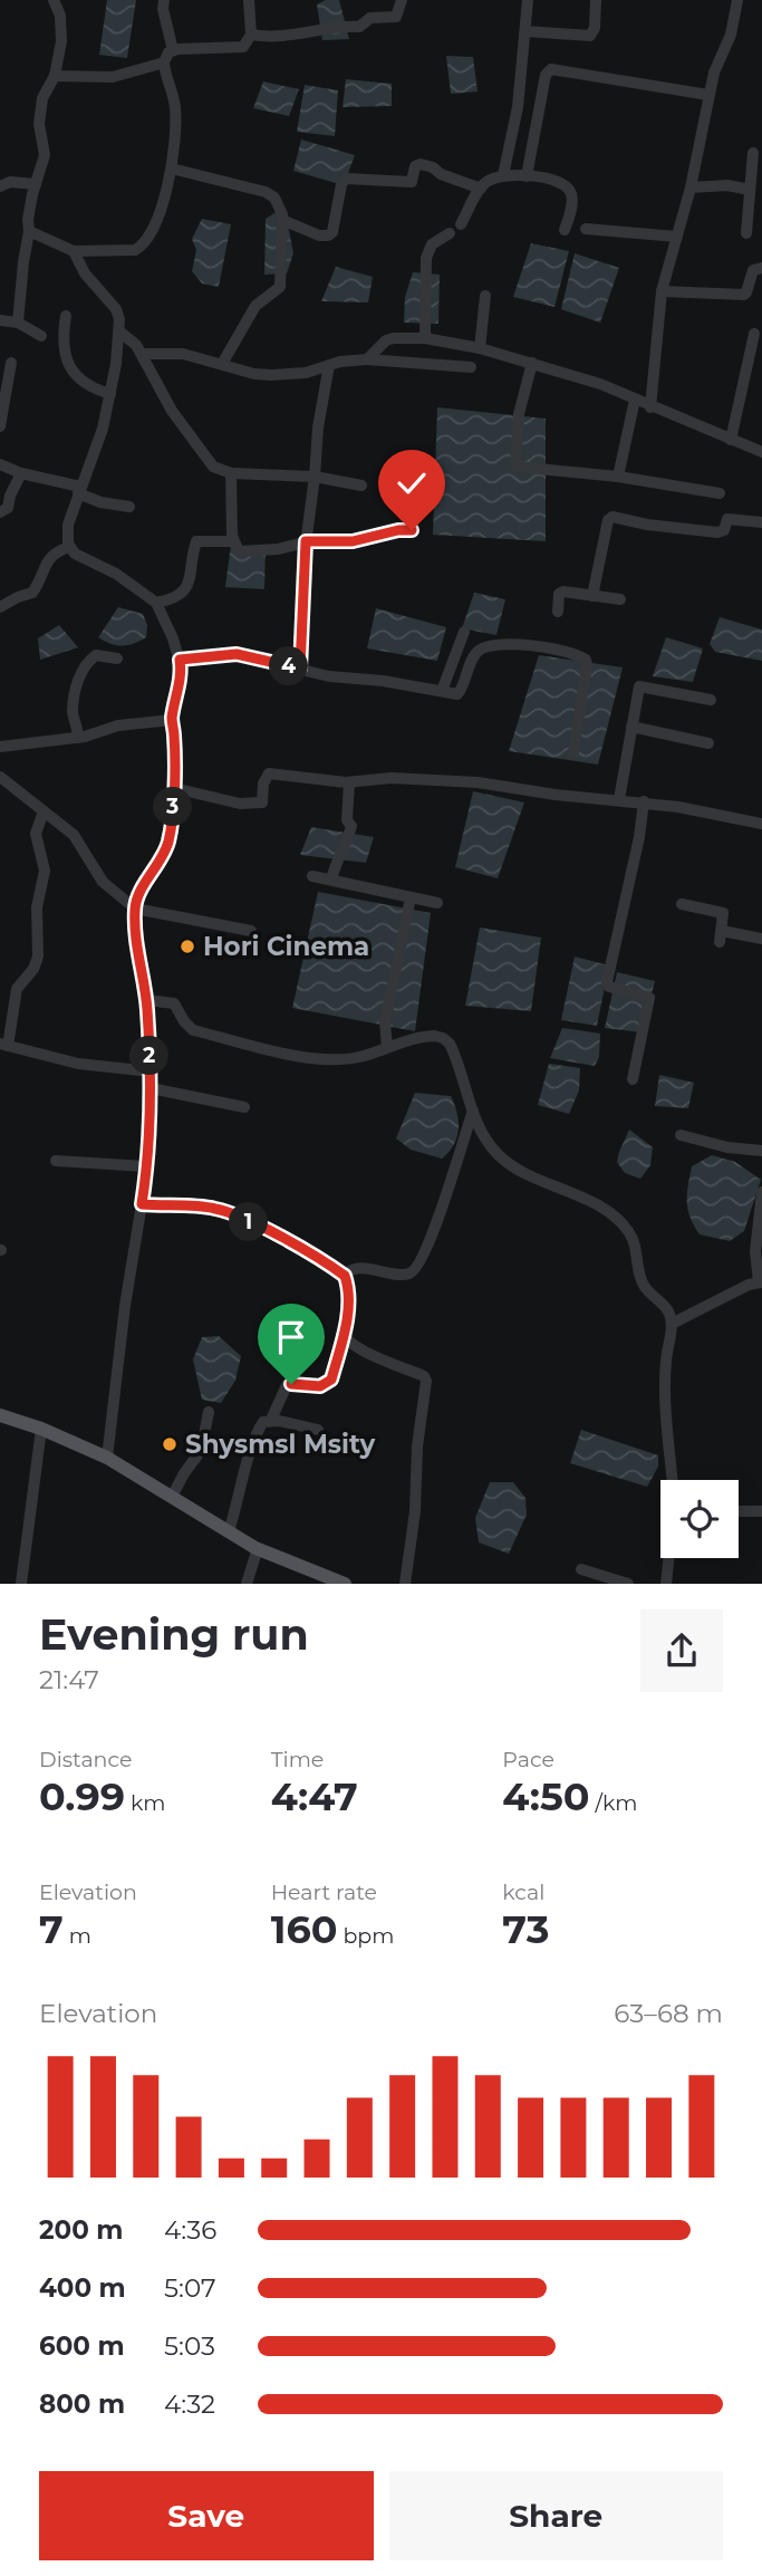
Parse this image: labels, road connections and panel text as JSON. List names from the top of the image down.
{
  "places": ["Hori Cinema", "Shysmsl Msity"],
  "page": {
    "pins": [
      "4",
      "3",
      "2",
      "1"
    ],
    "heading": ["Evening run", "21:47"],
    "stats": [
      ["Distance", "0.99 km"],
      ["Time", "4:47"],
      ["Pace", "4:50 /km"],
      ["Elevation", "7 m"],
      ["Heart rate", "160 bpm"],
      ["kcal", "73"]
    ],
    "chart": ["Elevation", "63–68 m"],
    "list": [
      {
        "name": "200 m",
        "note": "4:36"
      },
      {
        "name": "400 m",
        "note": "5:07"
      },
      {
        "name": "600 m",
        "note": "5:03"
      },
      {
        "name": "800 m",
        "note": "4:32"
      }
    ],
    "buttons": ["Save", "Share"]
  }
}
